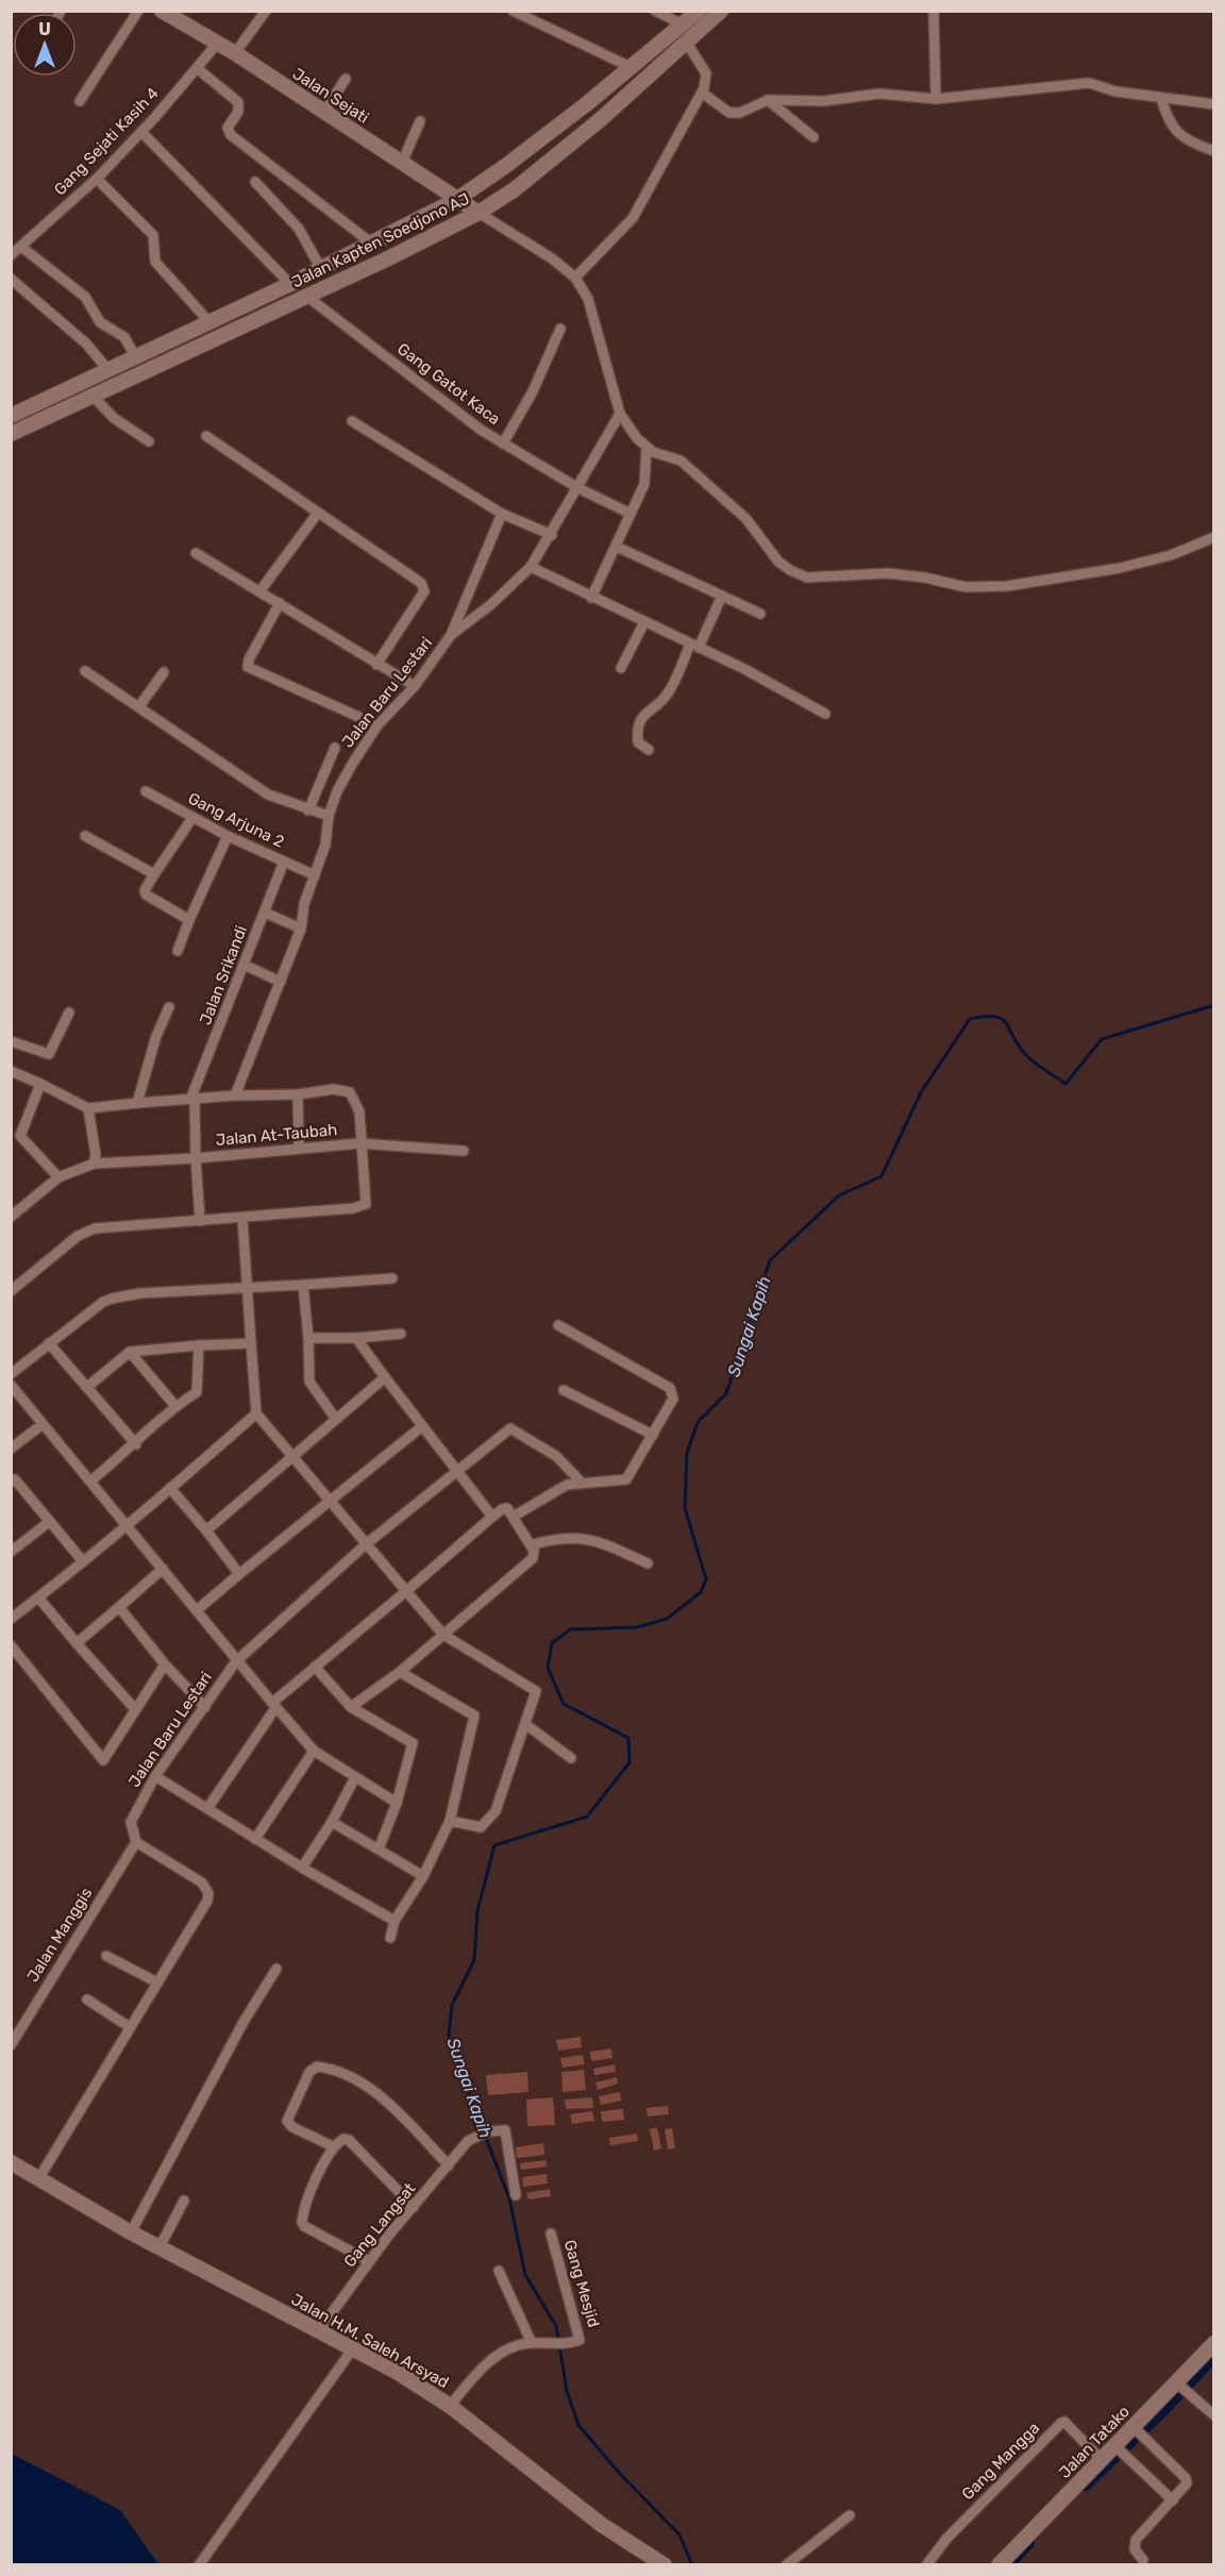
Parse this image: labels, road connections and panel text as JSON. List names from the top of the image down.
{
  "streets": {
    "main road": [
      "Jalan Sejati",
      "Jalan Kapten Soedjono AJ",
      "Jalan H.M. Saleh Arsyad",
      "Jalan Tatako"
    ],
    "street": [
      "Gang Sejati Kasih 4",
      "Gang Gatot Kaca",
      "Jalan Baru Lestari",
      "Gang Arjuna 2",
      "Jalan Srikandi",
      "Jalan At-Taubah",
      "Jalan Manggis",
      "Gang Langsat",
      "Gang Mesjid",
      "Gang Mangga"
    ]
  },
  "crossings": [
    ["Jalan Sejati", "Gang Sejati Kasih 4"],
    ["Jalan Sejati", "Jalan Kapten Soedjono AJ"],
    ["Jalan Kapten Soedjono AJ", "Gang Gatot Kaca"],
    ["Gang Gatot Kaca", "Jalan Baru Lestari"],
    ["Jalan Baru Lestari", "Gang Arjuna 2"],
    ["Jalan Baru Lestari", "Jalan Manggis"],
    ["Gang Arjuna 2", "Jalan Srikandi"],
    ["Gang Langsat", "Jalan H.M. Saleh Arsyad"],
    ["Gang Mesjid", "Jalan H.M. Saleh Arsyad"],
    ["Jalan Tatako", "Gang Mangga"]
  ],
  "water": ["Sungai Kapih"],
  "north": "top"
}
